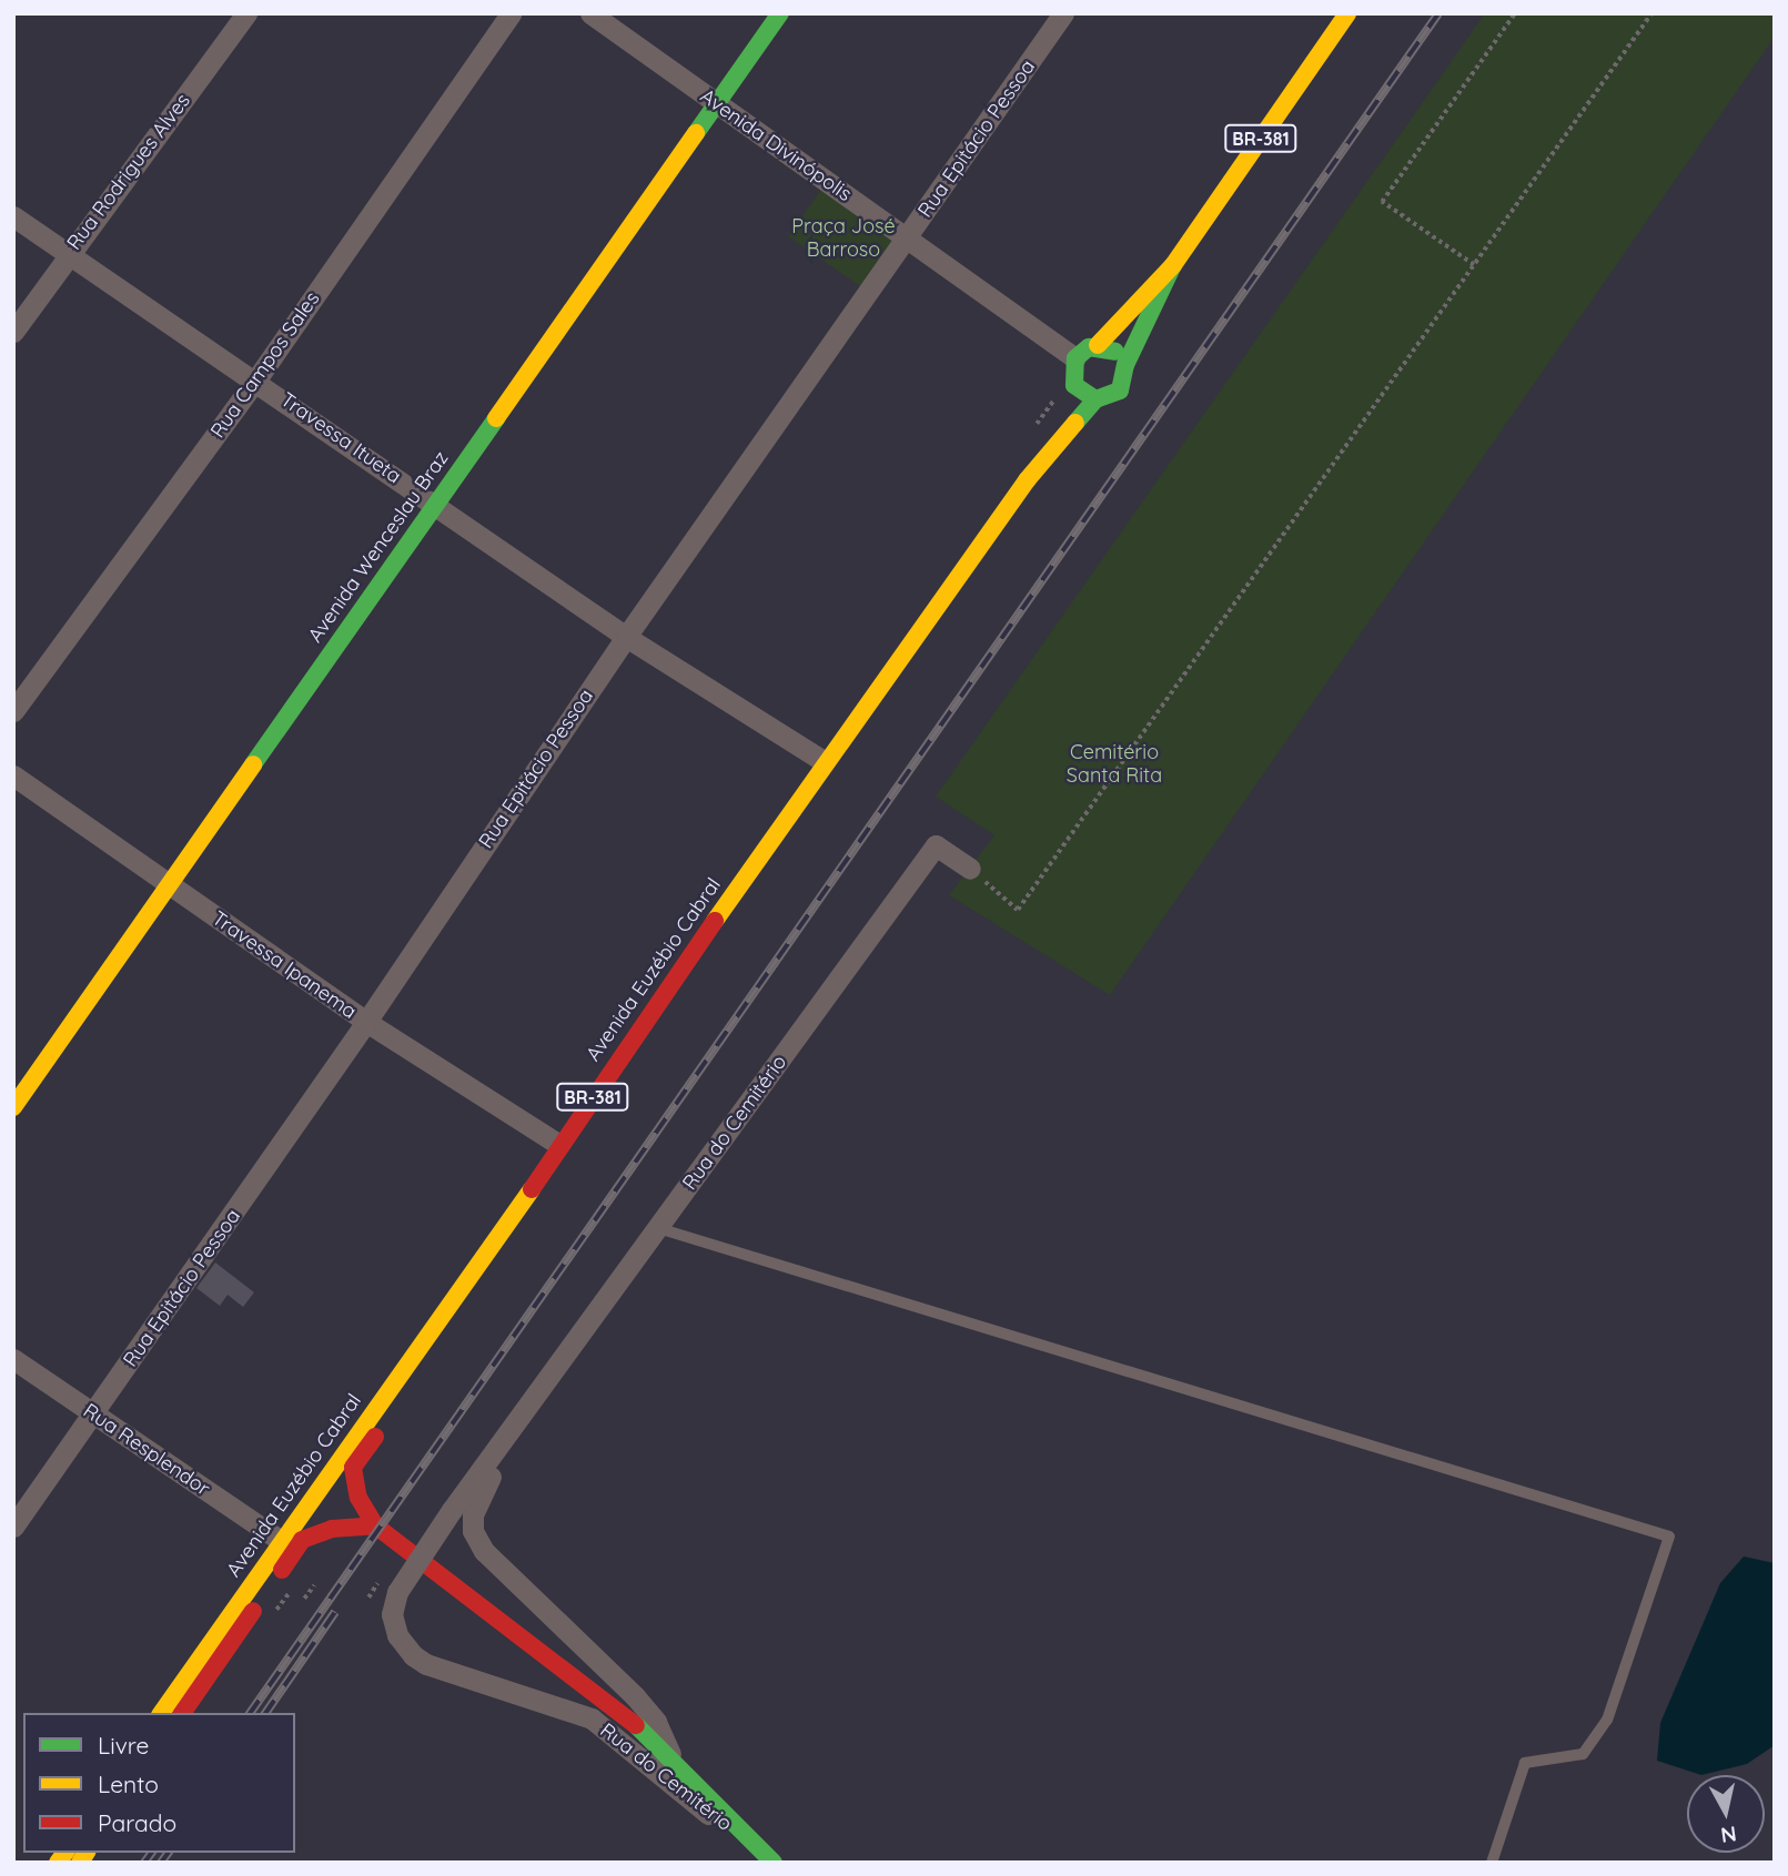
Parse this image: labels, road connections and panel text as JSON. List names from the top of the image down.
{
  "streets": {
    "street": [
      "Rua Epitácio Pessoa",
      "BR-381",
      "Avenida Divinópolis",
      "Rua Rodrigues Alves",
      "Rua Campos Sales",
      "Travessa Itueta",
      "Avenida Wenceslau Braz",
      "Travessa Ipanema",
      "Avenida Euzébio Cabral",
      "Rua do Cemitério",
      "Rua Resplendor"
    ]
  },
  "crossings": [
    ["Rua Epitácio Pessoa", "Avenida Divinópolis"],
    ["Rua Epitácio Pessoa", "Travessa Itueta"],
    ["Rua Epitácio Pessoa", "Travessa Ipanema"],
    ["Rua Epitácio Pessoa", "Rua Resplendor"],
    ["BR-381", "Avenida Divinópolis"],
    ["BR-381", "Avenida Euzébio Cabral"],
    ["Avenida Divinópolis", "Avenida Wenceslau Braz"],
    ["Avenida Divinópolis", "Avenida Euzébio Cabral"],
    ["Rua Rodrigues Alves", "Travessa Itueta"],
    ["Rua Campos Sales", "Travessa Itueta"],
    ["Travessa Itueta", "Avenida Wenceslau Braz"],
    ["Travessa Itueta", "Avenida Euzébio Cabral"],
    ["Avenida Wenceslau Braz", "Travessa Ipanema"],
    ["Travessa Ipanema", "Avenida Euzébio Cabral"],
    ["Avenida Euzébio Cabral", "Rua Resplendor"]
  ],
  "parks": ["Praça José Barroso", "Cemitério Santa Rita"],
  "legend": ["Livre", "Lento", "Parado"],
  "north": "bottom"
}
